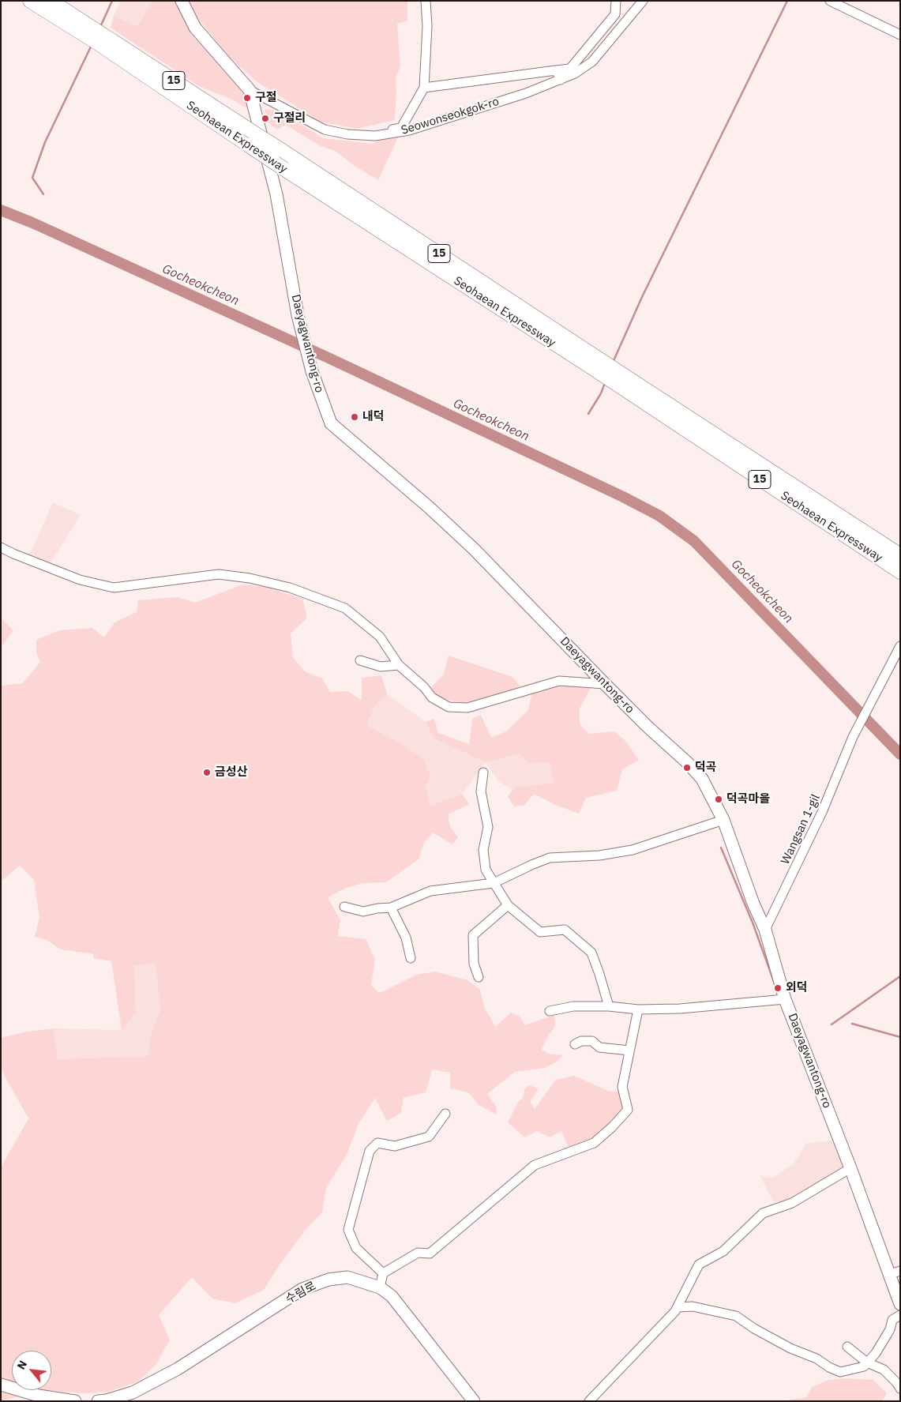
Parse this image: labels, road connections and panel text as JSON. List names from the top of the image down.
{
  "streets": {
    "highway": ["15", "Seohaean Expressway"],
    "main road": ["Seowonseokgok-ro", "Daeyagwantong-ro", "수림로"],
    "street": ["Wangsan 1-gil"]
  },
  "crossings": [
    ["Seowonseokgok-ro", "Daeyagwantong-ro"],
    ["Daeyagwantong-ro", "Wangsan 1-gil"]
  ],
  "water": ["Gocheokcheon"],
  "places": [
    "구절",
    "구절리",
    "내덕",
    "덕곡",
    "금성산",
    "덕곡마을",
    "외덕"
  ],
  "north": "top left"
}
